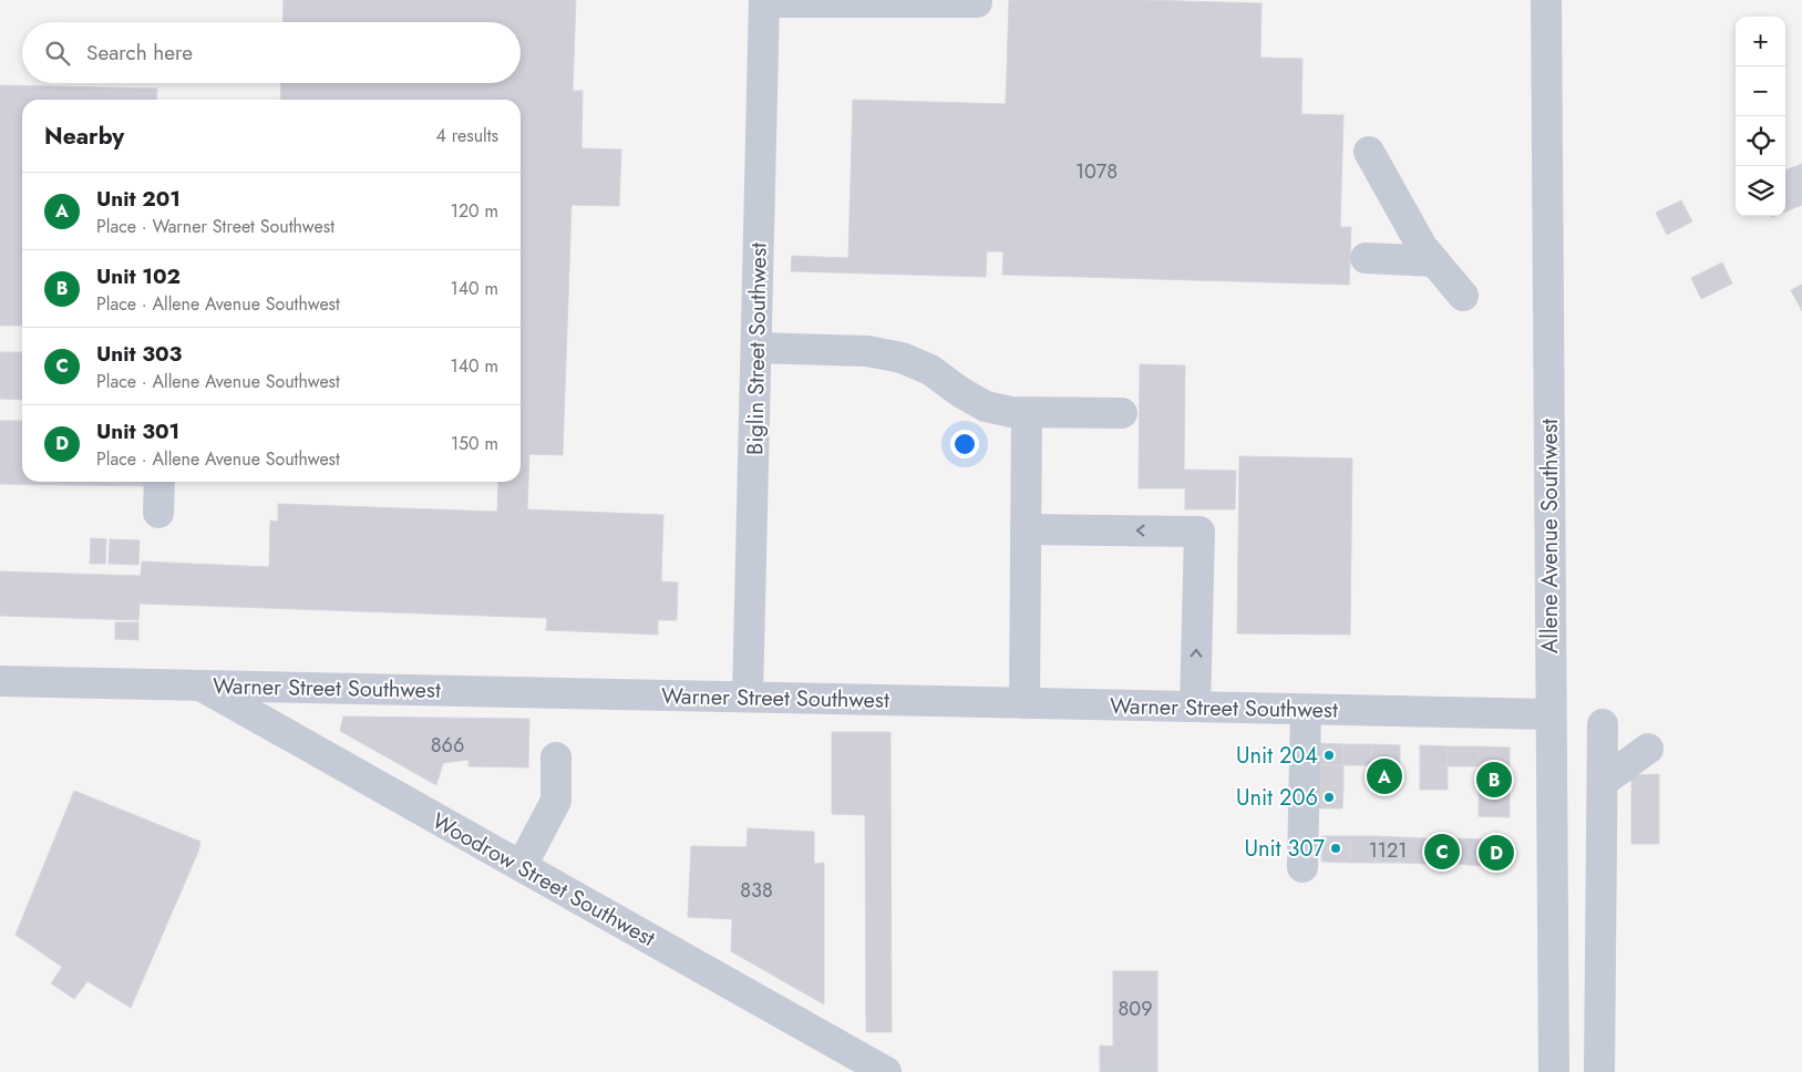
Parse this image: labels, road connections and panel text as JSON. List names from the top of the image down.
{
  "streets": {
    "street": [
      "Biglin Street Southwest",
      "Allene Avenue Southwest",
      "Warner Street Southwest",
      "Woodrow Street Southwest"
    ]
  },
  "crossings": [
    ["Biglin Street Southwest", "Warner Street Southwest"],
    ["Allene Avenue Southwest", "Warner Street Southwest"],
    ["Warner Street Southwest", "Woodrow Street Southwest"]
  ],
  "places": ["Unit 204", "Unit 206", "Unit 307"],
  "house_numbers": [
    "1078",
    "866",
    "1121",
    "838",
    "809"
  ],
  "page": {
    "map_buttons": ["+", "−"],
    "search": "Search here",
    "heading": ["Nearby", "4 results"],
    "list": [
      {
        "mark": "A",
        "name": "Unit 201",
        "note": "Place · Warner Street Southwest",
        "value": "120 m"
      },
      {
        "mark": "B",
        "name": "Unit 102",
        "note": "Place · Allene Avenue Southwest",
        "value": "140 m"
      },
      {
        "mark": "C",
        "name": "Unit 303",
        "note": "Place · Allene Avenue Southwest",
        "value": "140 m"
      },
      {
        "mark": "D",
        "name": "Unit 301",
        "note": "Place · Allene Avenue Southwest",
        "value": "150 m"
      }
    ],
    "pins": [
      "A",
      "B",
      "C",
      "D"
    ]
  }
}
